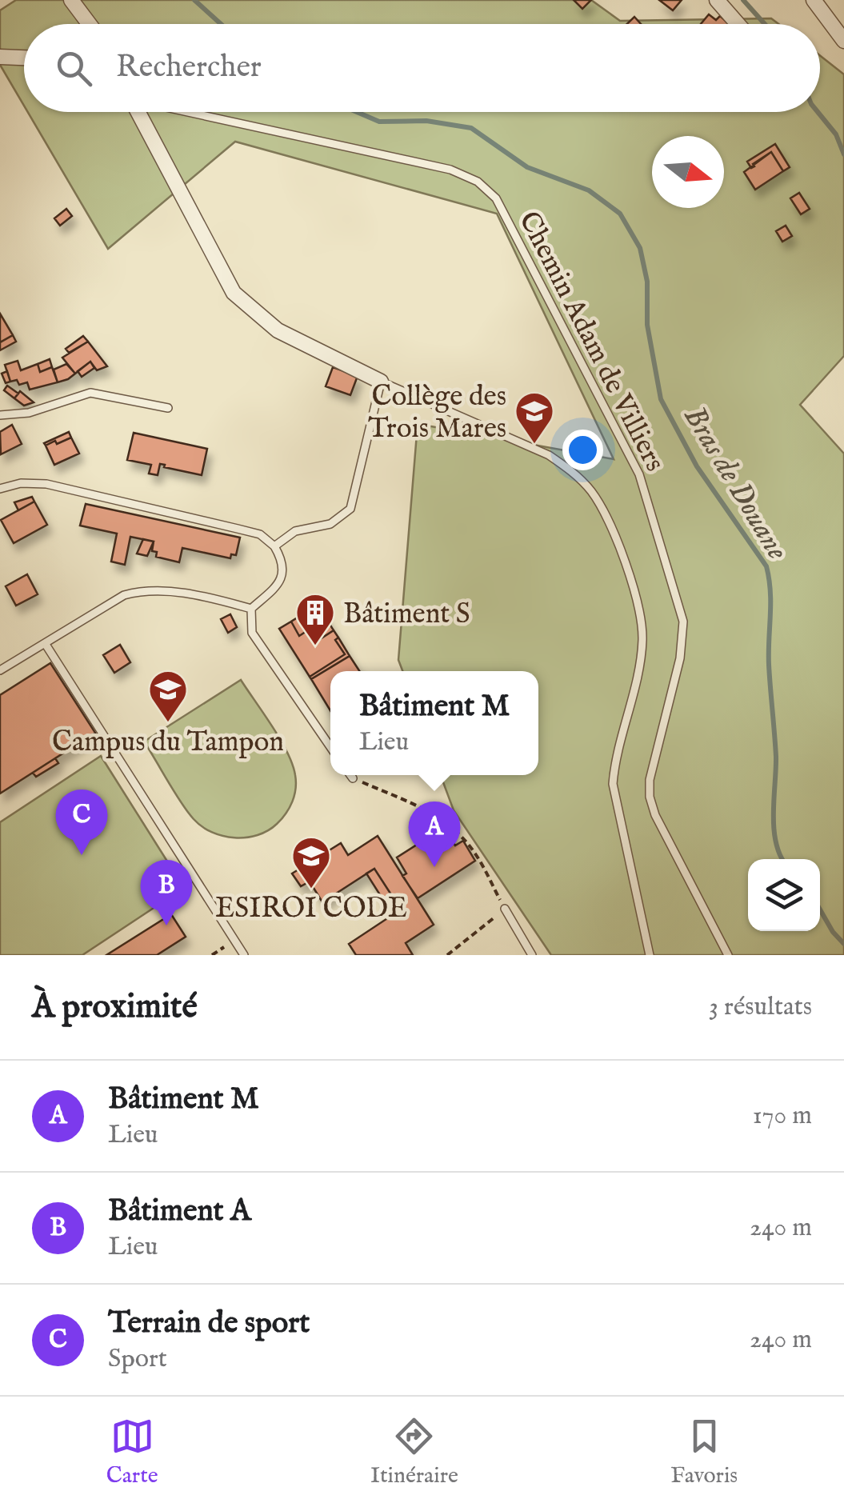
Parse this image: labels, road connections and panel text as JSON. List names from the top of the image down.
{
  "streets": {
    "lane": ["Chemin Adam de Villiers"]
  },
  "water": ["Bras de Douane"],
  "places": {
    "school or university": ["Collège des Trois Mares", "Campus du Tampon", "ESIROI CODE"],
    "building": ["Bâtiment S"]
  },
  "north": "right",
  "page": {
    "search": "Rechercher",
    "popup": ["Bâtiment M", "Lieu"],
    "pins": ["C", "A", "B"],
    "heading": ["À proximité", "3 résultats"],
    "list": [
      {
        "mark": "A",
        "name": "Bâtiment M",
        "note": "Lieu",
        "value": "170 m"
      },
      {
        "mark": "B",
        "name": "Bâtiment A",
        "note": "Lieu",
        "value": "240 m"
      },
      {
        "mark": "C",
        "name": "Terrain de sport",
        "note": "Sport",
        "value": "240 m"
      }
    ],
    "nav": ["Carte", "Itinéraire", "Favoris"]
  }
}
